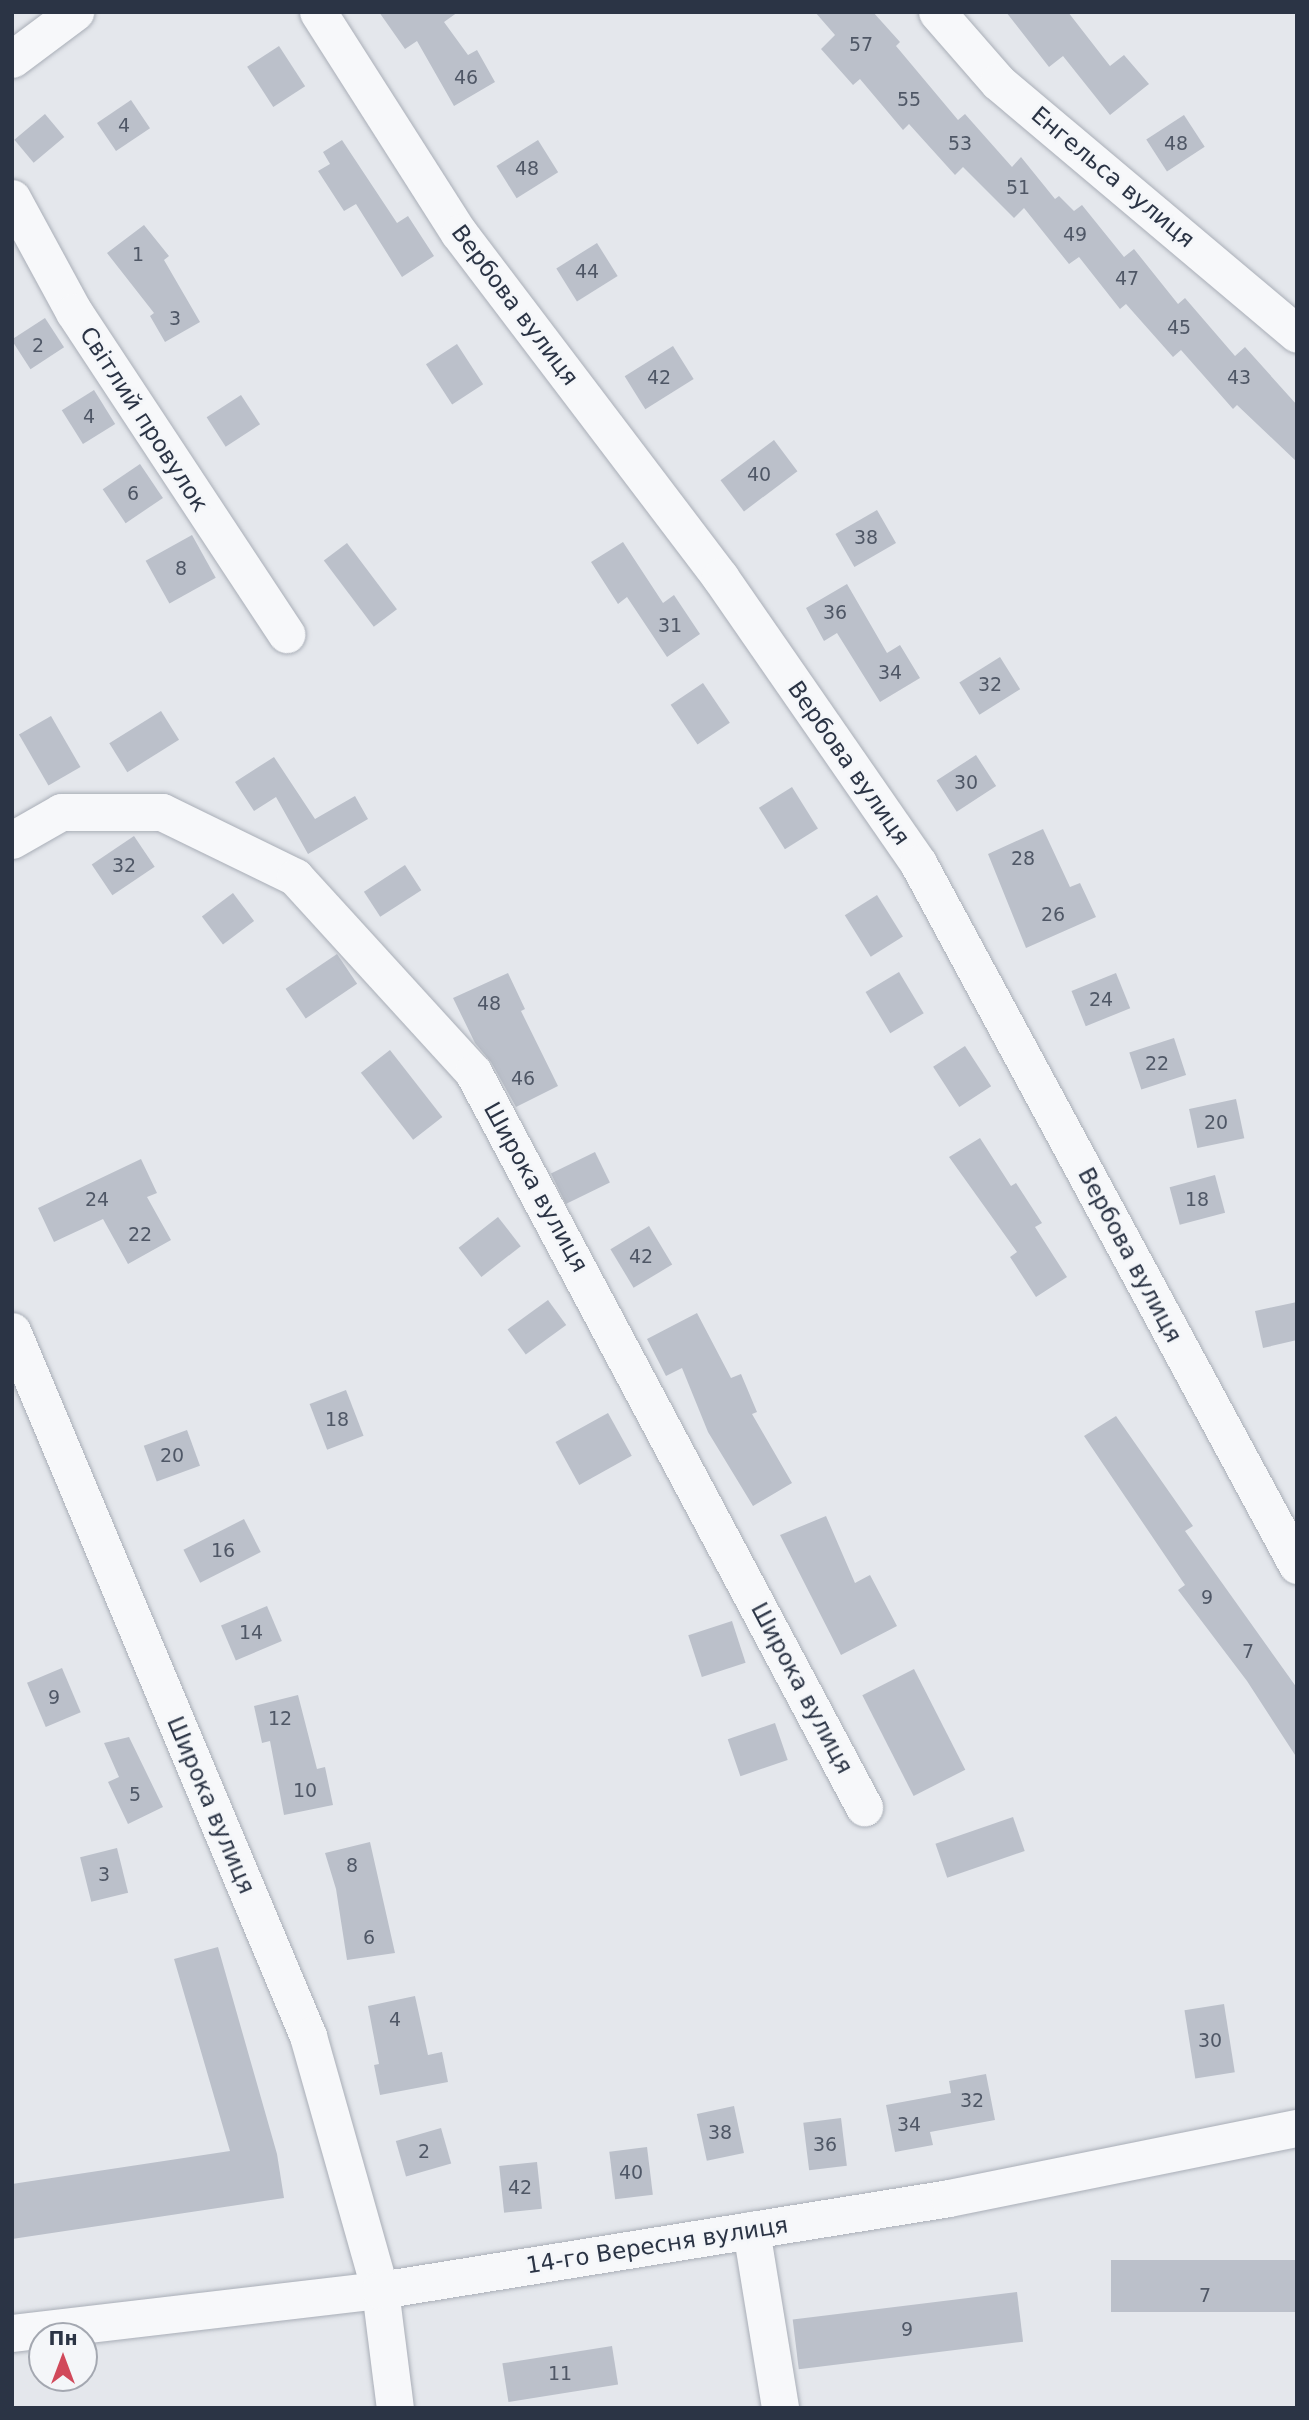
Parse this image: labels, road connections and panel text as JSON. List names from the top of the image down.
{
  "streets": {
    "street": [
      "Енгельса вулиця",
      "Вербова вулиця",
      "Світлий провулок",
      "Широка вулиця",
      "14-го Вересня вулиця"
    ]
  },
  "crossings": [
    ["Широка вулиця", "14-го Вересня вулиця"]
  ],
  "house_numbers": [
    "57",
    "46",
    "55",
    "4",
    "53",
    "48",
    "48",
    "51",
    "49",
    "1",
    "44",
    "47",
    "3",
    "45",
    "2",
    "42",
    "43",
    "4",
    "40",
    "6",
    "38",
    "8",
    "36",
    "31",
    "34",
    "32",
    "30",
    "28",
    "32",
    "26",
    "24",
    "48",
    "22",
    "46",
    "20",
    "24",
    "18",
    "22",
    "42",
    "18",
    "20",
    "16",
    "9",
    "14",
    "7",
    "9",
    "12",
    "10",
    "5",
    "8",
    "3",
    "6",
    "4",
    "30",
    "32",
    "34",
    "38",
    "36",
    "2",
    "40",
    "42",
    "7",
    "9",
    "11"
  ],
  "north": "top"
}
